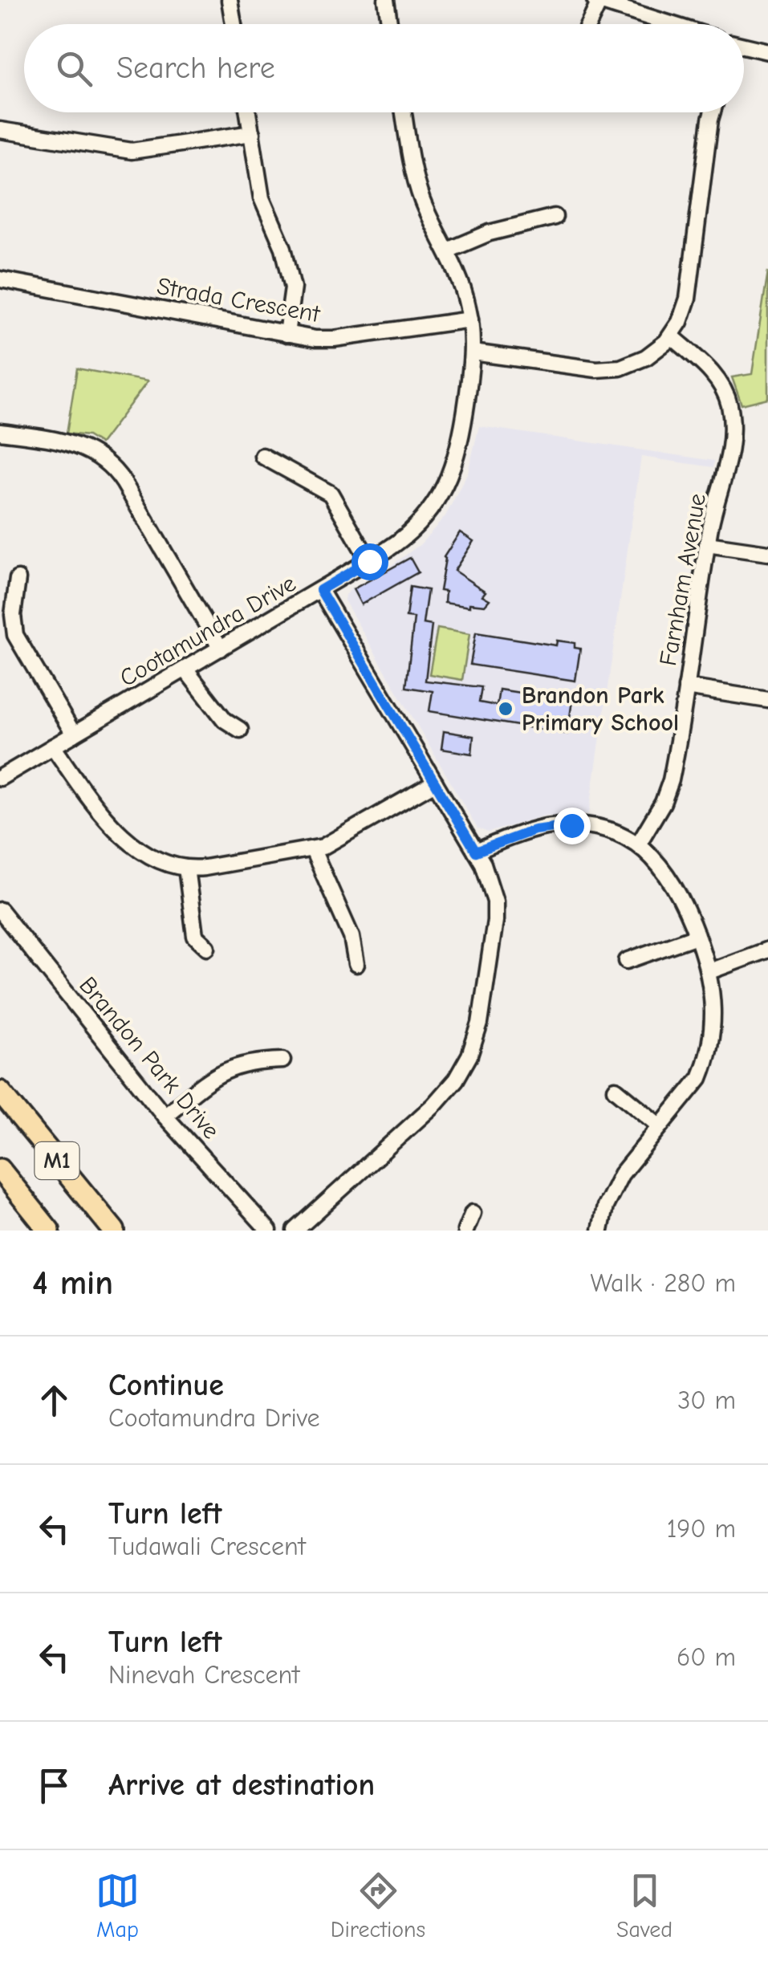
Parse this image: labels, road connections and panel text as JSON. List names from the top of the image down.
{
  "streets": {
    "highway": ["M1"],
    "street": [
      "Strada Crescent",
      "Farnham Avenue",
      "Cootamundra Drive",
      "Brandon Park Drive"
    ]
  },
  "crossings": [
    ["Strada Crescent", "Cootamundra Drive"]
  ],
  "places": ["Brandon Park Primary School"],
  "page": {
    "search": "Search here",
    "heading": ["4 min", "Walk · 280 m"],
    "list": [
      ["Continue", "Cootamundra Drive", "30 m"],
      ["Turn left", "Tudawali Crescent", "190 m"],
      ["Turn left", "Ninevah Crescent", "60 m"],
      "Arrive at destination"
    ],
    "nav": ["Map", "Directions", "Saved"]
  }
}
